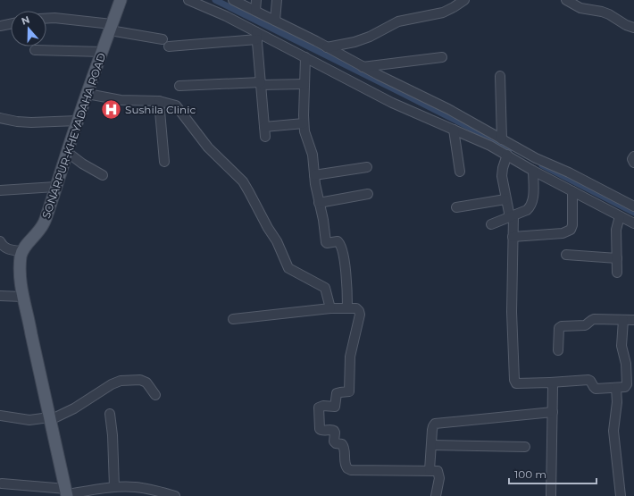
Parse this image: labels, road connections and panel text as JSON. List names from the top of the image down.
{
  "streets": {
    "main road": ["SONARPUR-KHEYADAHA ROAD"]
  },
  "places": {
    "hospital": ["Sushila Clinic"]
  },
  "scale_bar": "100 m",
  "north": "top"
}
